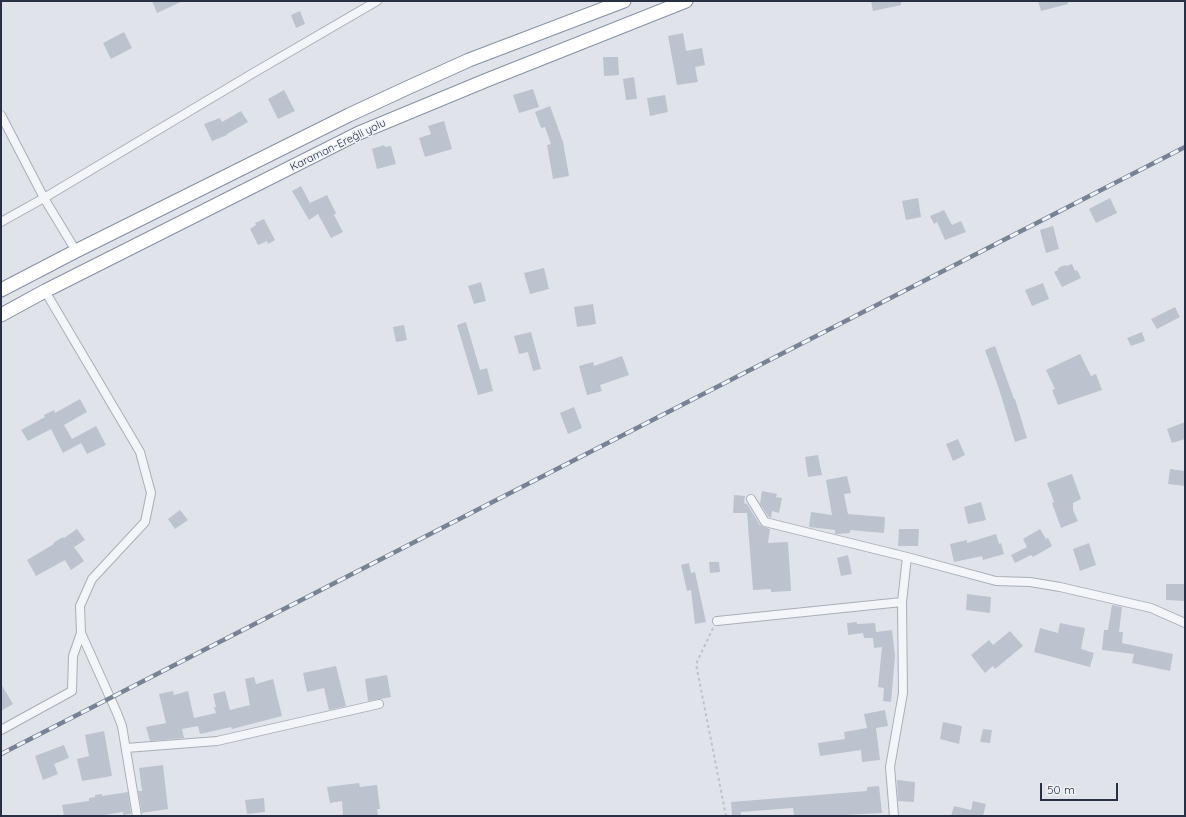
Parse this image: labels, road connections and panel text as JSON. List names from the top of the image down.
{
  "streets": {
    "highway": ["Karaman-Ereğli yolu"]
  },
  "scale_bar": "50 m"
}
